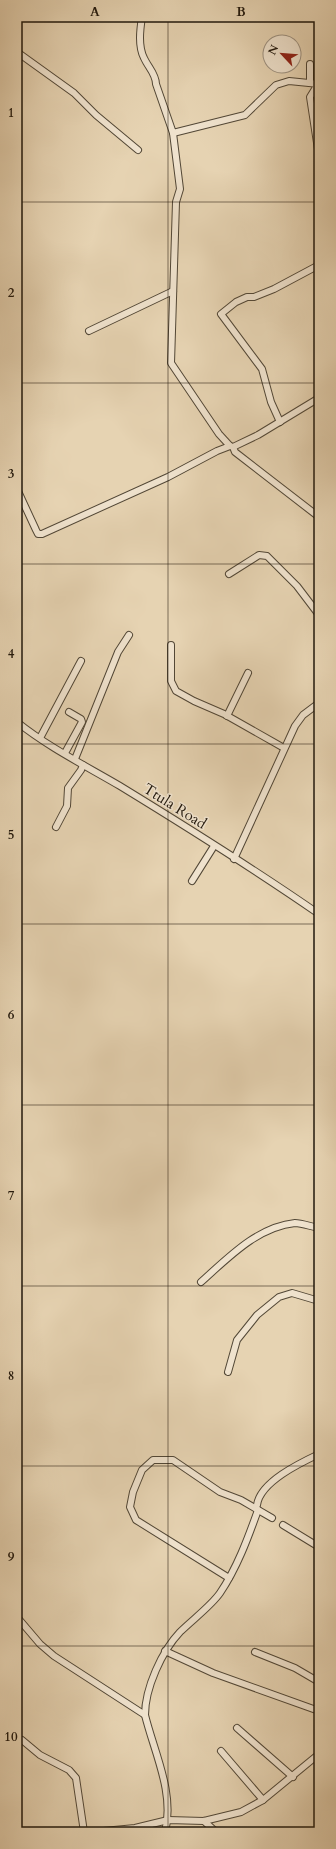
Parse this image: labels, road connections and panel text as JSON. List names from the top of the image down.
{
  "streets": {
    "street": ["Ttula Road"]
  },
  "north": "top left",
  "grid": {
    "columns": ["A", "B"],
    "rows": [
      "1",
      "2",
      "3",
      "4",
      "5",
      "6",
      "7",
      "8",
      "9",
      "10"
    ]
  }
}
